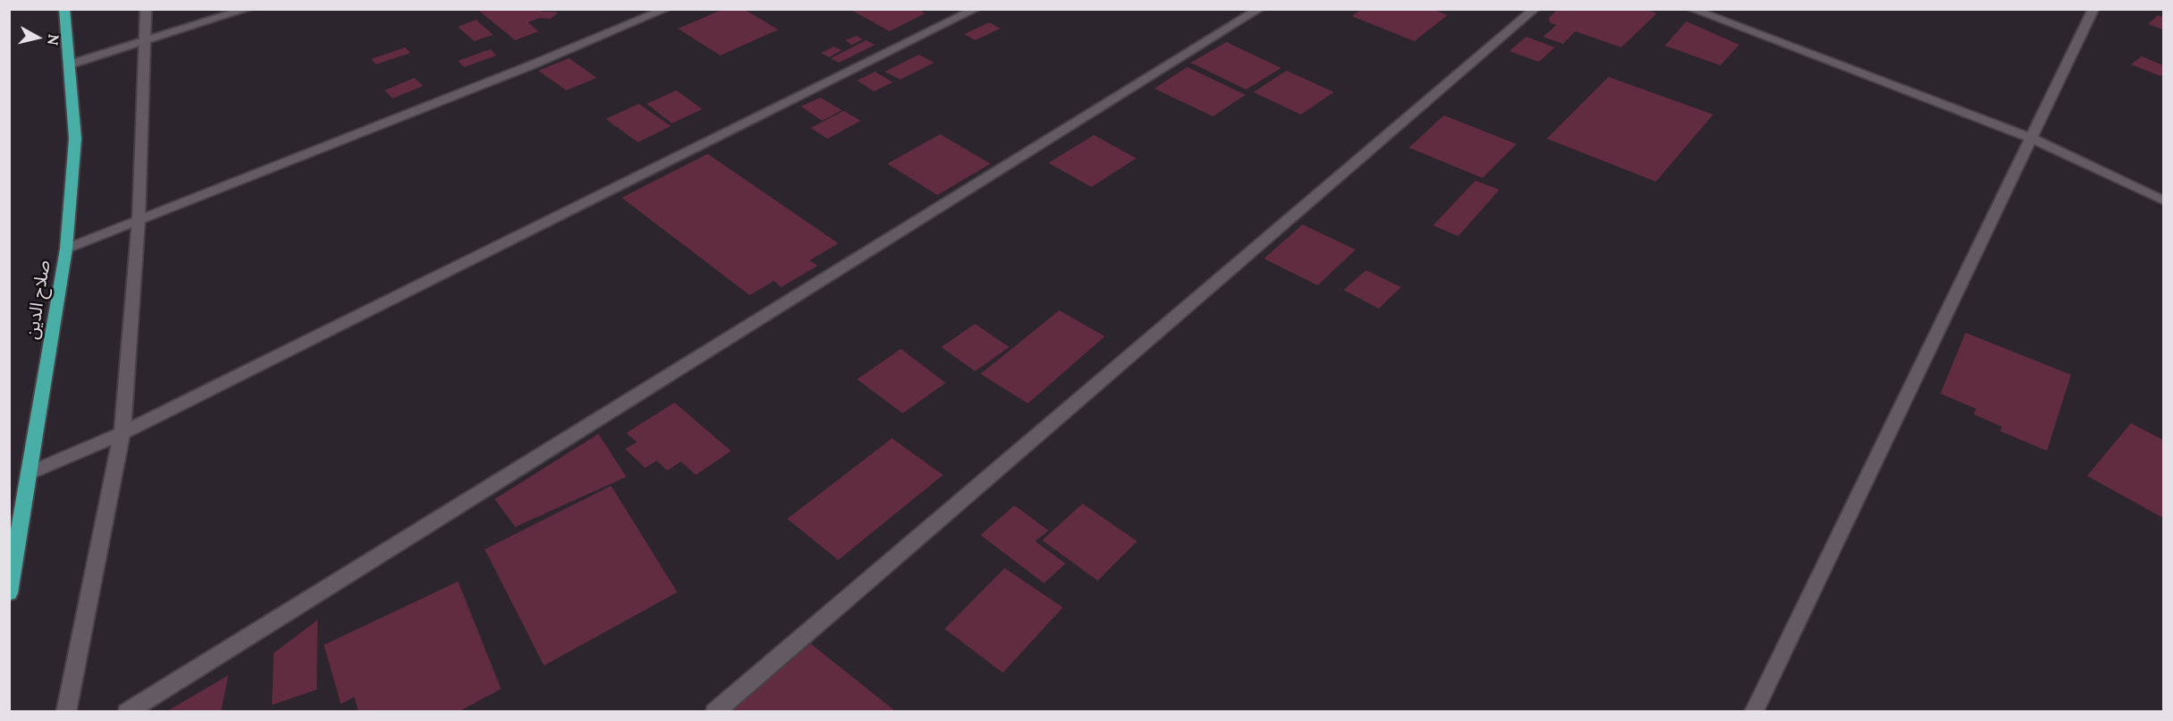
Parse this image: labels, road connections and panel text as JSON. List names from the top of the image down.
{
  "streets": {
    "highway": ["صلاح الدين"]
  },
  "north": "right"
}
